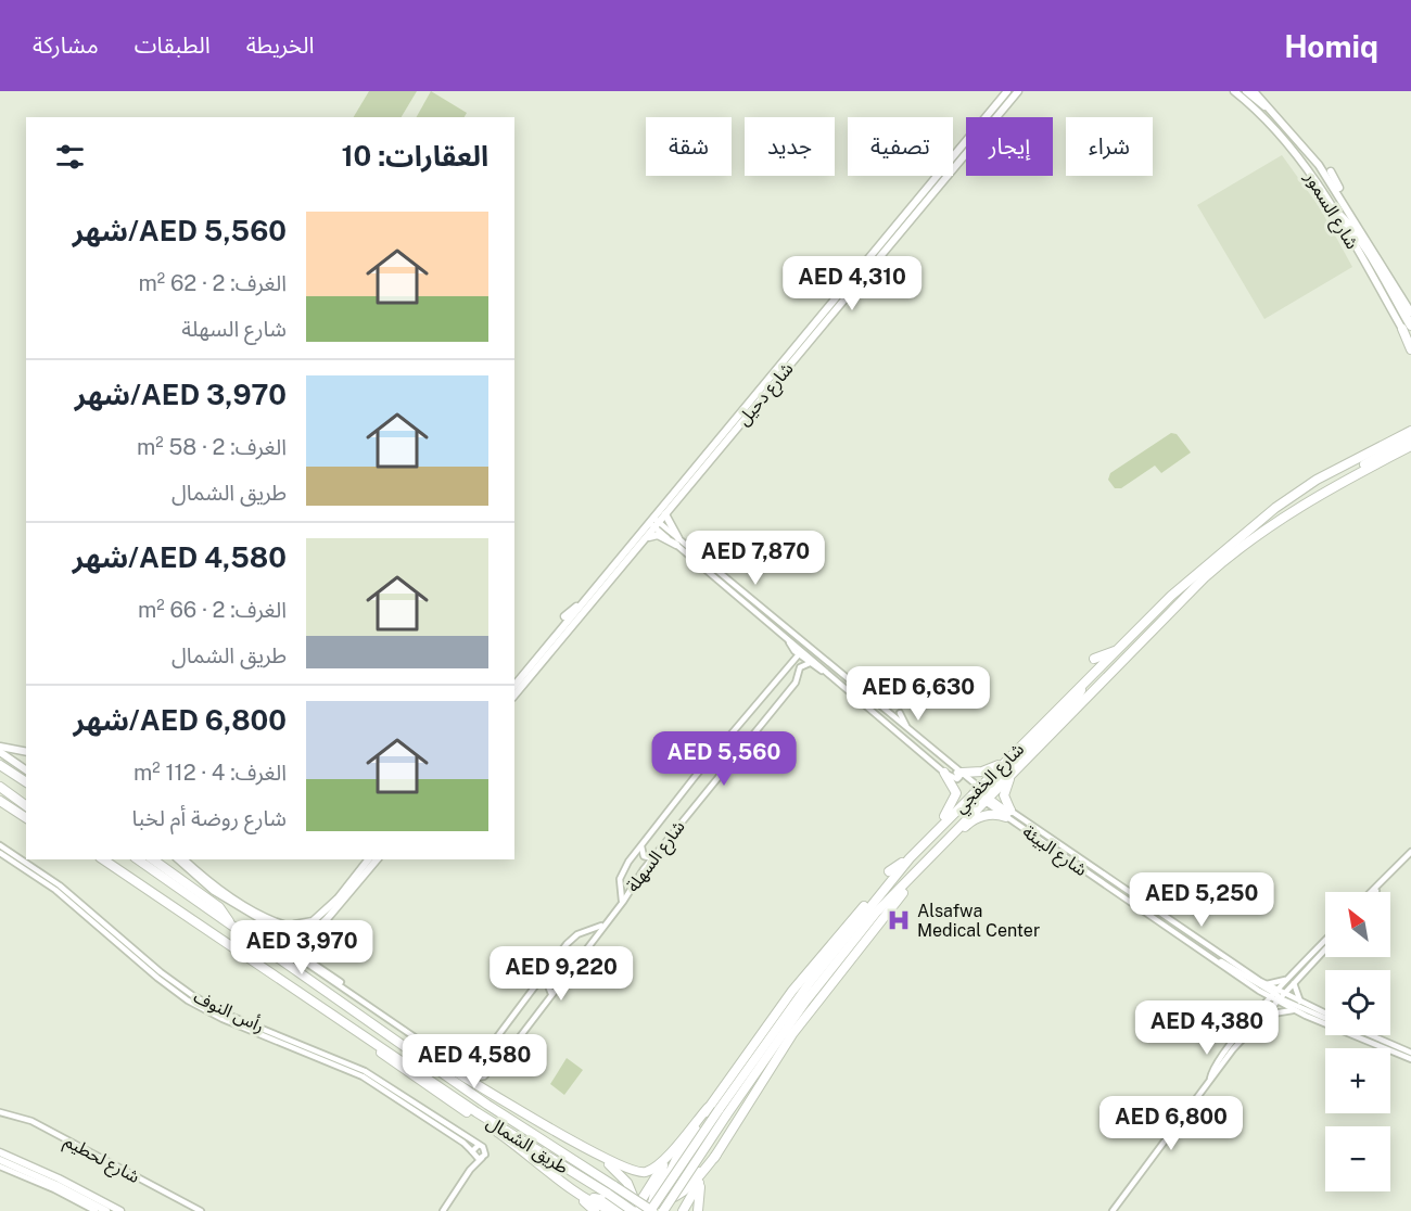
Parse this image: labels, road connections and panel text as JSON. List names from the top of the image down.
{
  "streets": {
    "highway": ["شارع الخفجي", "طريق الشمال"],
    "main road": ["شارع السمور", "شارع دحيل"],
    "street": [
      "شارع البيئة",
      "شارع السهلة",
      "رأس النوف",
      "شارع لحطيم"
    ]
  },
  "crossings": [
    ["شارع الخفجي", "طريق الشمال"]
  ],
  "places": {
    "hospital": ["Alsafwa Medical Center"]
  },
  "north": "top left",
  "page": {
    "header": "Homiq",
    "nav": ["الخريطة", "الطبقات", "مشاركة"],
    "chip": [
      "شراء",
      "إيجار",
      "تصفية",
      "جديد",
      "شقة"
    ],
    "heading": "العقارات: 10",
    "list": [
      {
        "name": "AED 5,560/شهر",
        "note": "الغرف: 2 · 62 m² · شارع السهلة"
      },
      {
        "name": "AED 3,970/شهر",
        "note": "الغرف: 2 · 58 m² · طريق الشمال"
      },
      {
        "name": "AED 4,580/شهر",
        "note": "الغرف: 2 · 66 m² · طريق الشمال"
      },
      {
        "name": "AED 6,800/شهر",
        "note": "الغرف: 4 · 112 m² · شارع روضة أم لخبا"
      }
    ],
    "price": [
      "AED 4,310",
      "AED 7,870",
      "AED 6,630",
      "AED 5,560",
      "AED 5,250",
      "AED 3,970",
      "AED 9,220",
      "AED 4,380",
      "AED 4,580",
      "AED 6,800"
    ],
    "map_buttons": ["+", "−"]
  }
}
